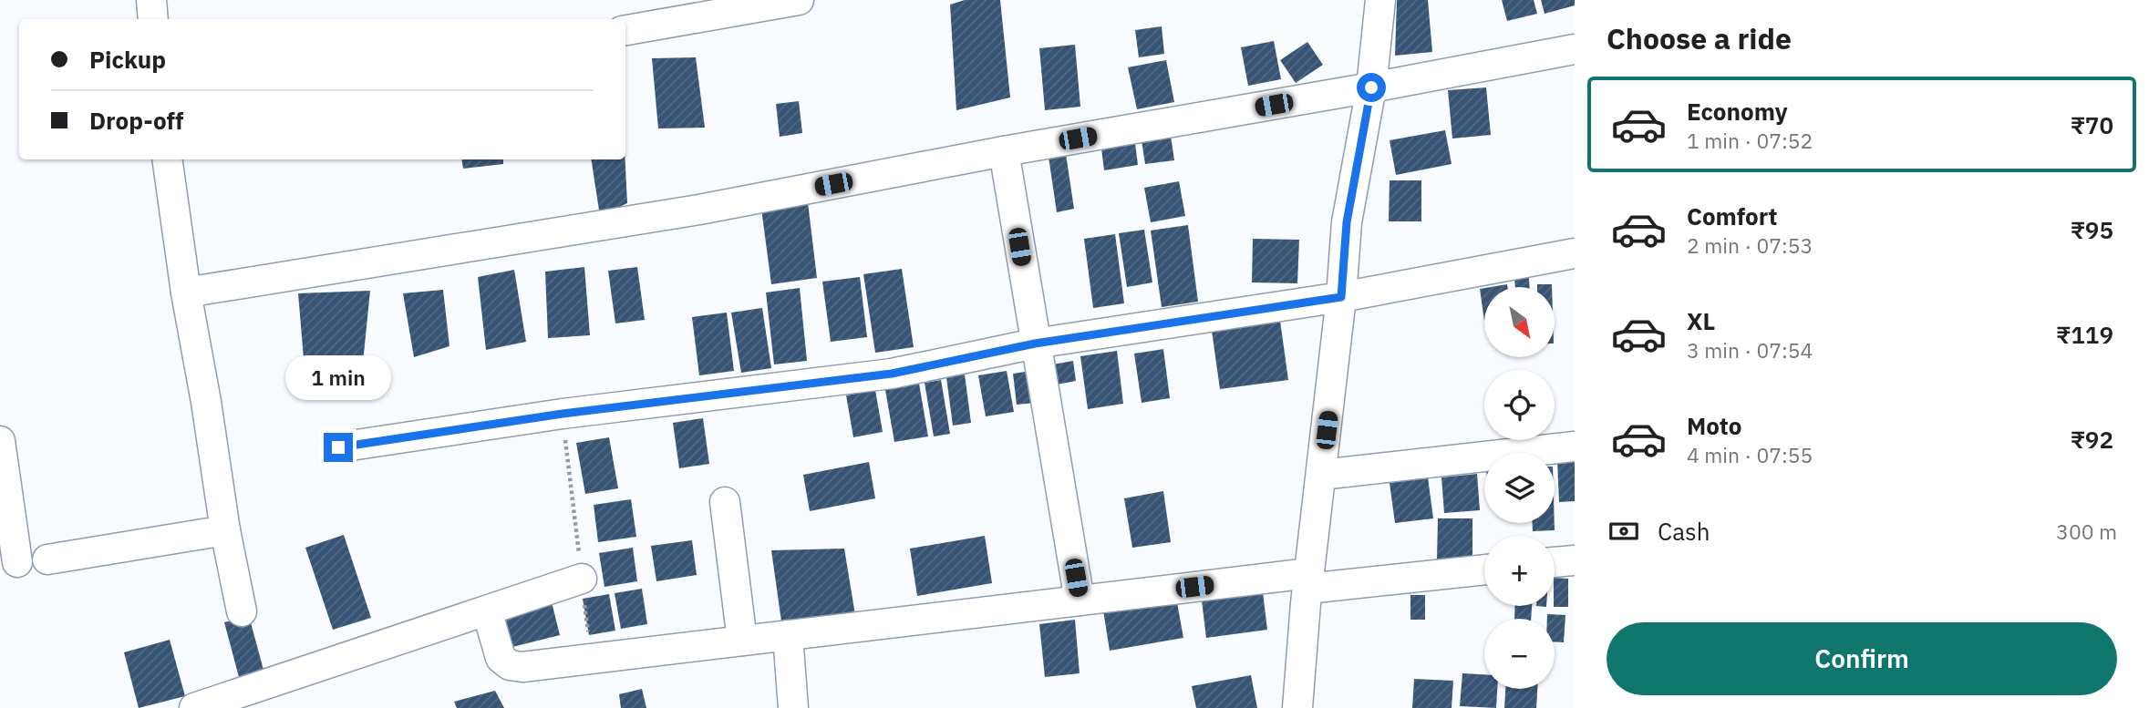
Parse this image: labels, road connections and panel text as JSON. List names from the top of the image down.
{
  "north": "bottom right",
  "page": {
    "heading": "Choose a ride",
    "banner": ["Pickup", "Drop-off"],
    "list": [
      {
        "name": "Economy",
        "note": "1 min · 07:52",
        "value": "₹70"
      },
      {
        "name": "Comfort",
        "note": "2 min · 07:53",
        "value": "₹95"
      },
      {
        "name": "XL",
        "note": "3 min · 07:54",
        "value": "₹119"
      },
      {
        "name": "Moto",
        "note": "4 min · 07:55",
        "value": "₹92"
      }
    ],
    "map_buttons": ["+", "−"],
    "bubble": "1 min",
    "pay": ["Cash", "300 m"],
    "buttons": "Confirm"
  }
}
